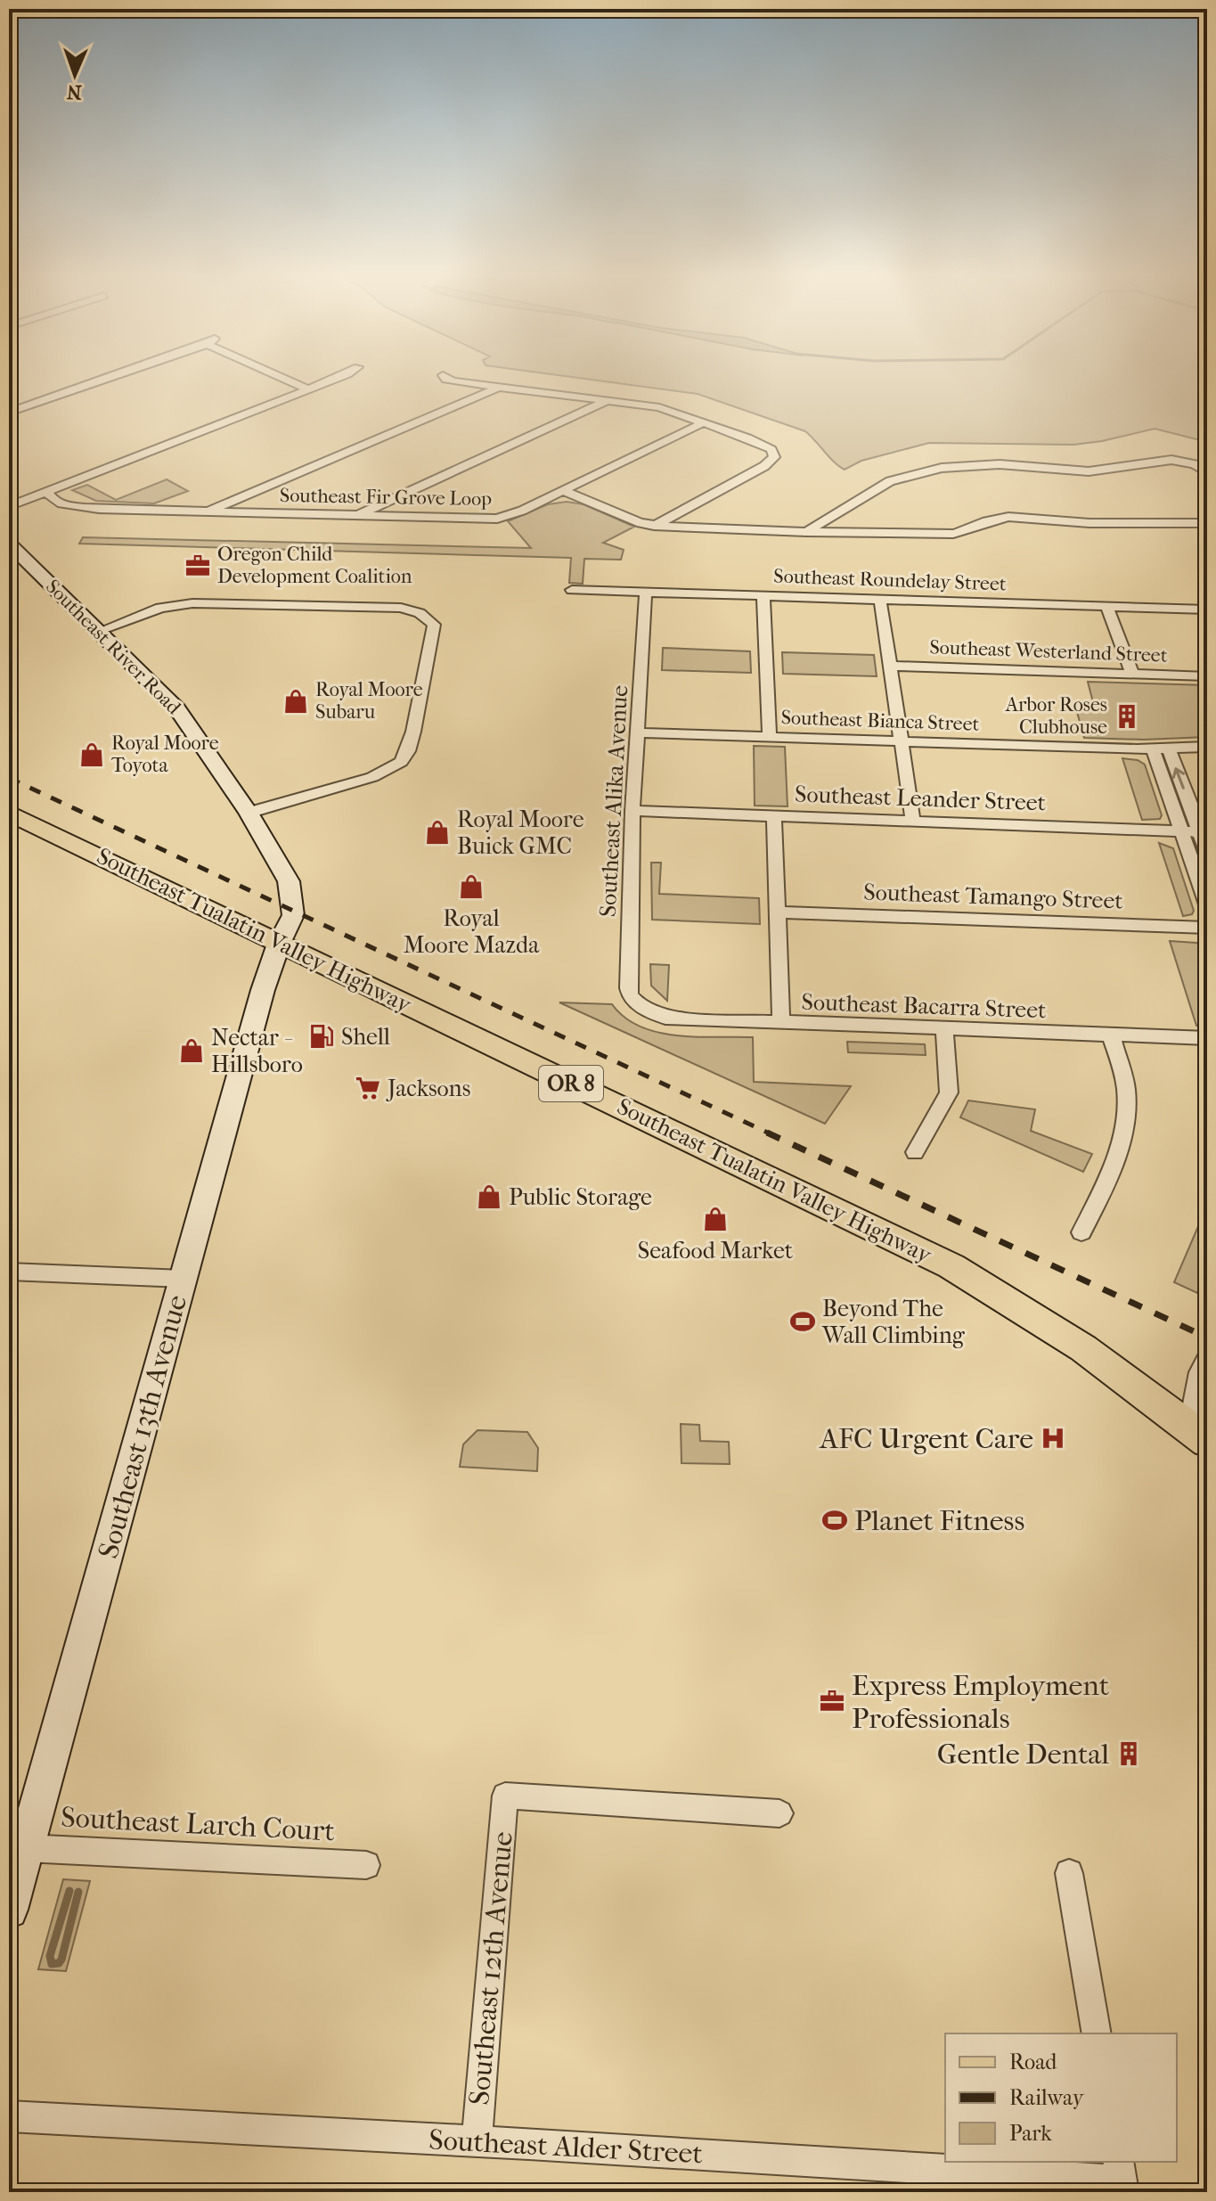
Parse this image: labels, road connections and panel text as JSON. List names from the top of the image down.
{
  "streets": {
    "main road": [
      "Southeast River Road",
      "Southeast Tualatin Valley Highway",
      "OR 8",
      "Southeast 13th Avenue"
    ],
    "street": [
      "Southeast Fir Grove Loop",
      "Southeast Roundelay Street",
      "Southeast Westerland Street",
      "Southeast Bianca Street",
      "Southeast Leander Street",
      "Southeast Alika Avenue",
      "Southeast Tamango Street",
      "Southeast Bacarra Street",
      "Southeast Larch Court",
      "Southeast 12th Avenue",
      "Southeast Alder Street"
    ]
  },
  "crossings": [
    ["Southeast Roundelay Street", "Southeast Alika Avenue"],
    ["Southeast River Road", "Southeast Tualatin Valley Highway"],
    ["Southeast River Road", "Southeast 13th Avenue"],
    ["Southeast Bianca Street", "Southeast Alika Avenue"],
    ["Southeast Leander Street", "Southeast Alika Avenue"],
    ["Southeast Alika Avenue", "Southeast Bacarra Street"],
    ["Southeast Tualatin Valley Highway", "Southeast 13th Avenue"],
    ["Southeast 13th Avenue", "Southeast Larch Court"],
    ["Southeast 12th Avenue", "Southeast Alder Street"]
  ],
  "places": {
    "office": ["Oregon Child Development Coalition", "Express Employment Professionals"],
    "shop": [
      "Royal Moore Subaru",
      "Royal Moore Toyota",
      "Royal Moore Buick GMC",
      "Royal Moore Mazda",
      "Nectar - Hillsboro",
      "Public Storage",
      "Seafood Market"
    ],
    "building": ["Arbor Roses Clubhouse", "Gentle Dental"],
    "fuel station": ["Shell"],
    "supermarket": ["Jacksons"],
    "sports": ["Beyond The Wall Climbing", "Planet Fitness"],
    "hospital": ["AFC Urgent Care"]
  },
  "legend": ["Road", "Railway", "Park"],
  "north": "bottom"
}
